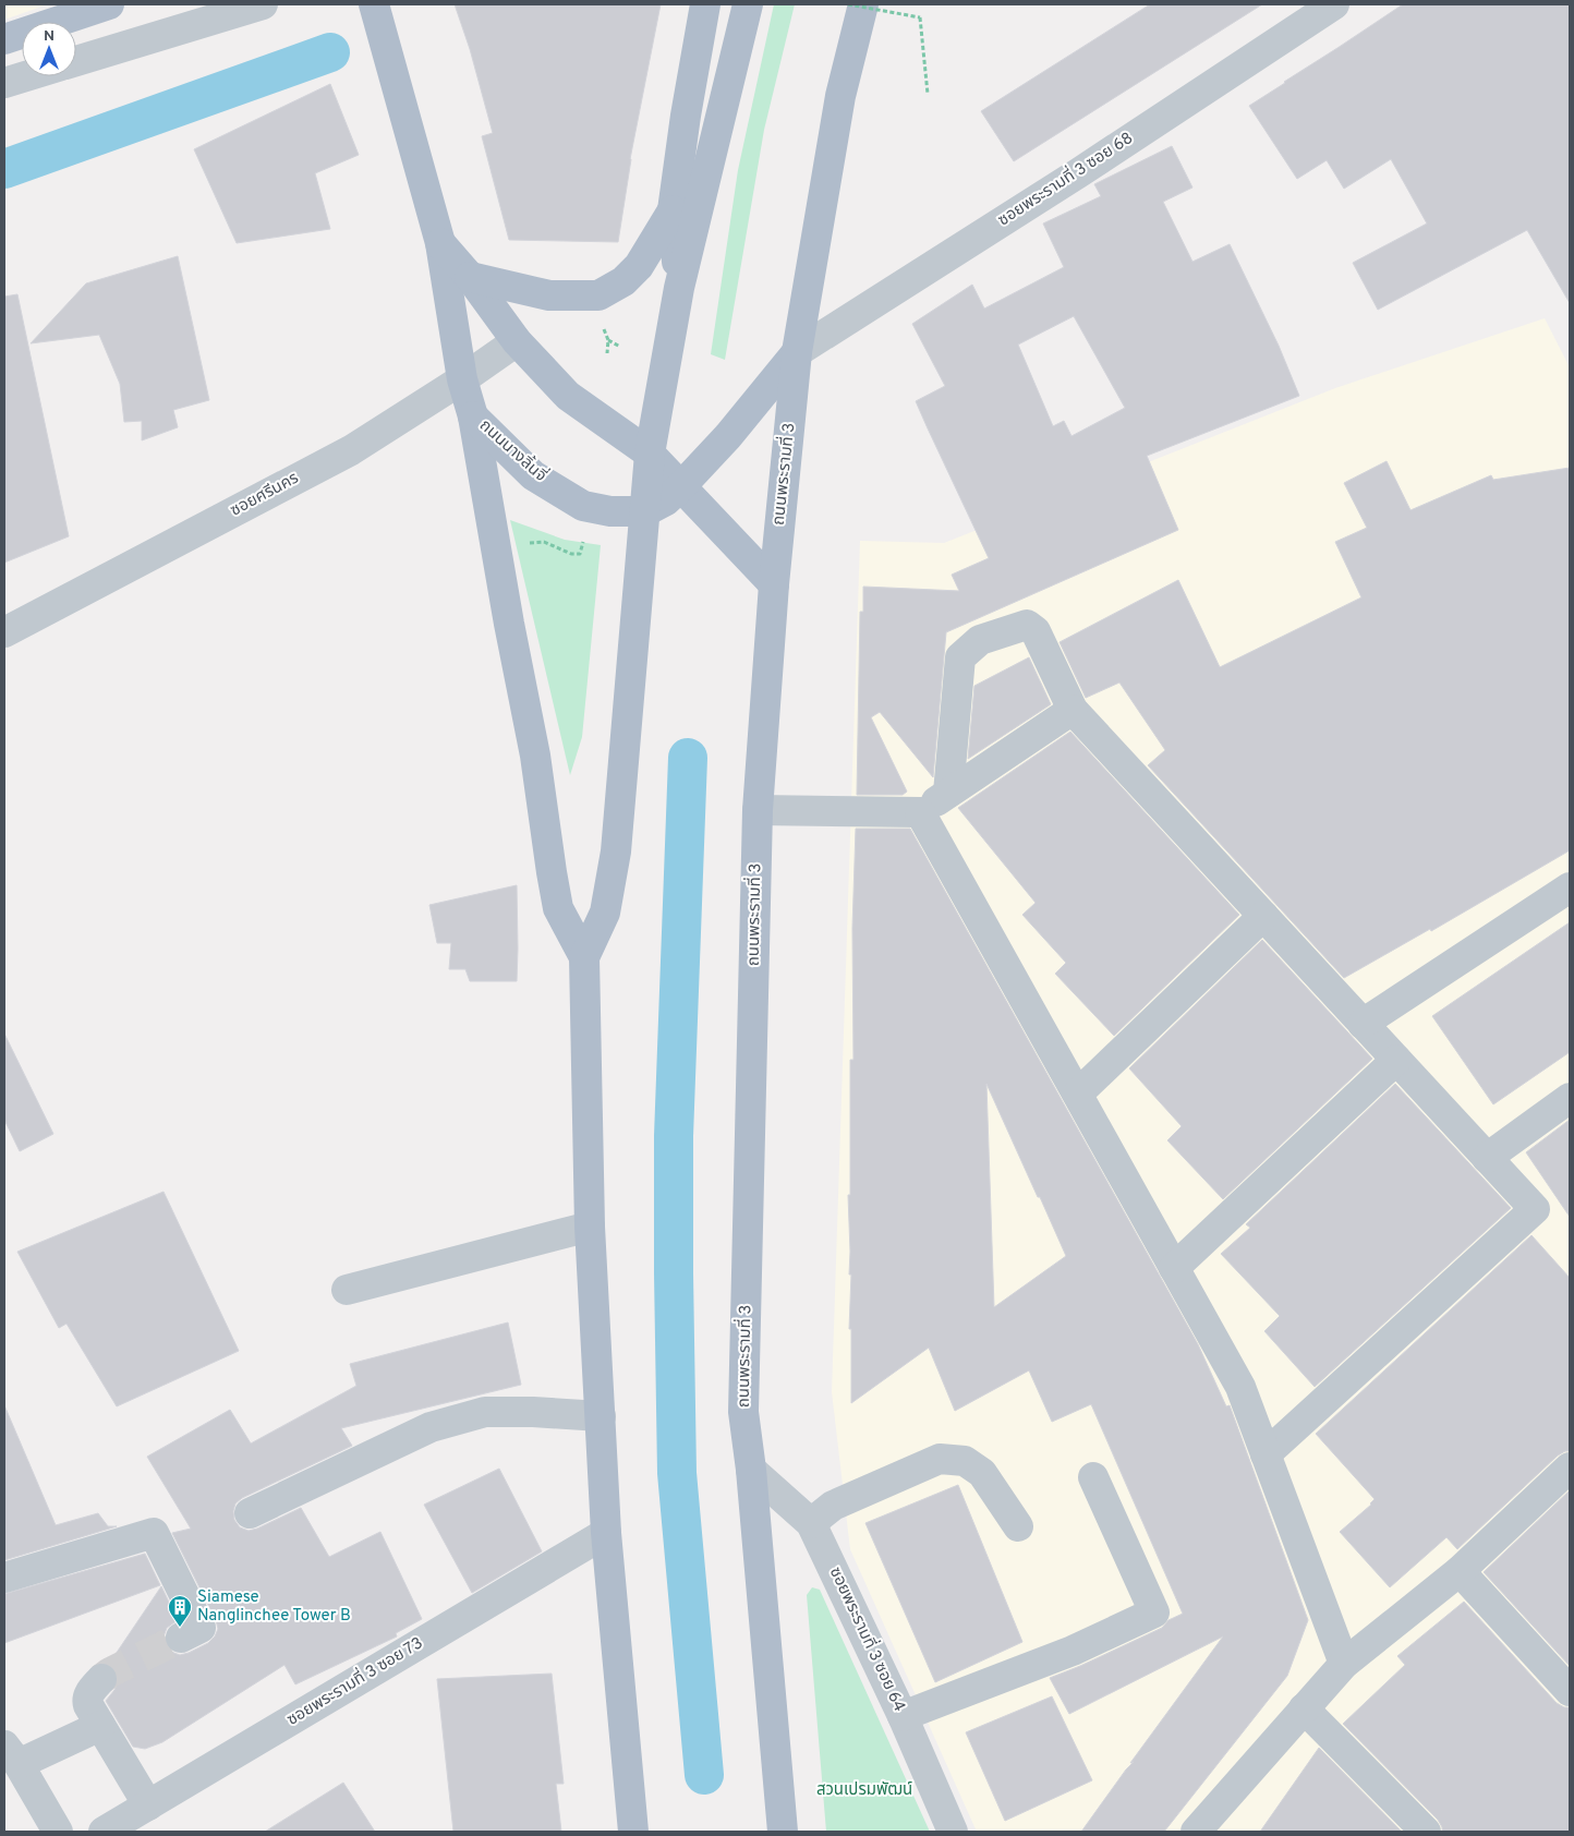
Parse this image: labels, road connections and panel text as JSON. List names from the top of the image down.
{
  "streets": {
    "main road": ["ถนนนางลิ้นจี่", "ถนนพระรามที่ 3"],
    "street": [
      "ซอยพระรามที่ 3 ซอย 68",
      "ซอยศรีนคร",
      "ซอยพระรามที่ 3 ซอย 64",
      "ซอยพระรามที่ 3 ซอย 73"
    ]
  },
  "crossings": [
    ["ซอยพระรามที่ 3 ซอย 68", "ถนนนางลิ้นจี่"],
    ["ซอยพระรามที่ 3 ซอย 68", "ถนนพระรามที่ 3"],
    ["ถนนนางลิ้นจี่", "ถนนพระรามที่ 3"],
    ["ถนนนางลิ้นจี่", "ซอยศรีนคร"],
    ["ถนนพระรามที่ 3", "ซอยพระรามที่ 3 ซอย 64"]
  ],
  "parks": ["สวนเปรมพัฒน์"],
  "places": {
    "building": ["Siamese Nanglinchee Tower B"]
  },
  "north": "top"
}
